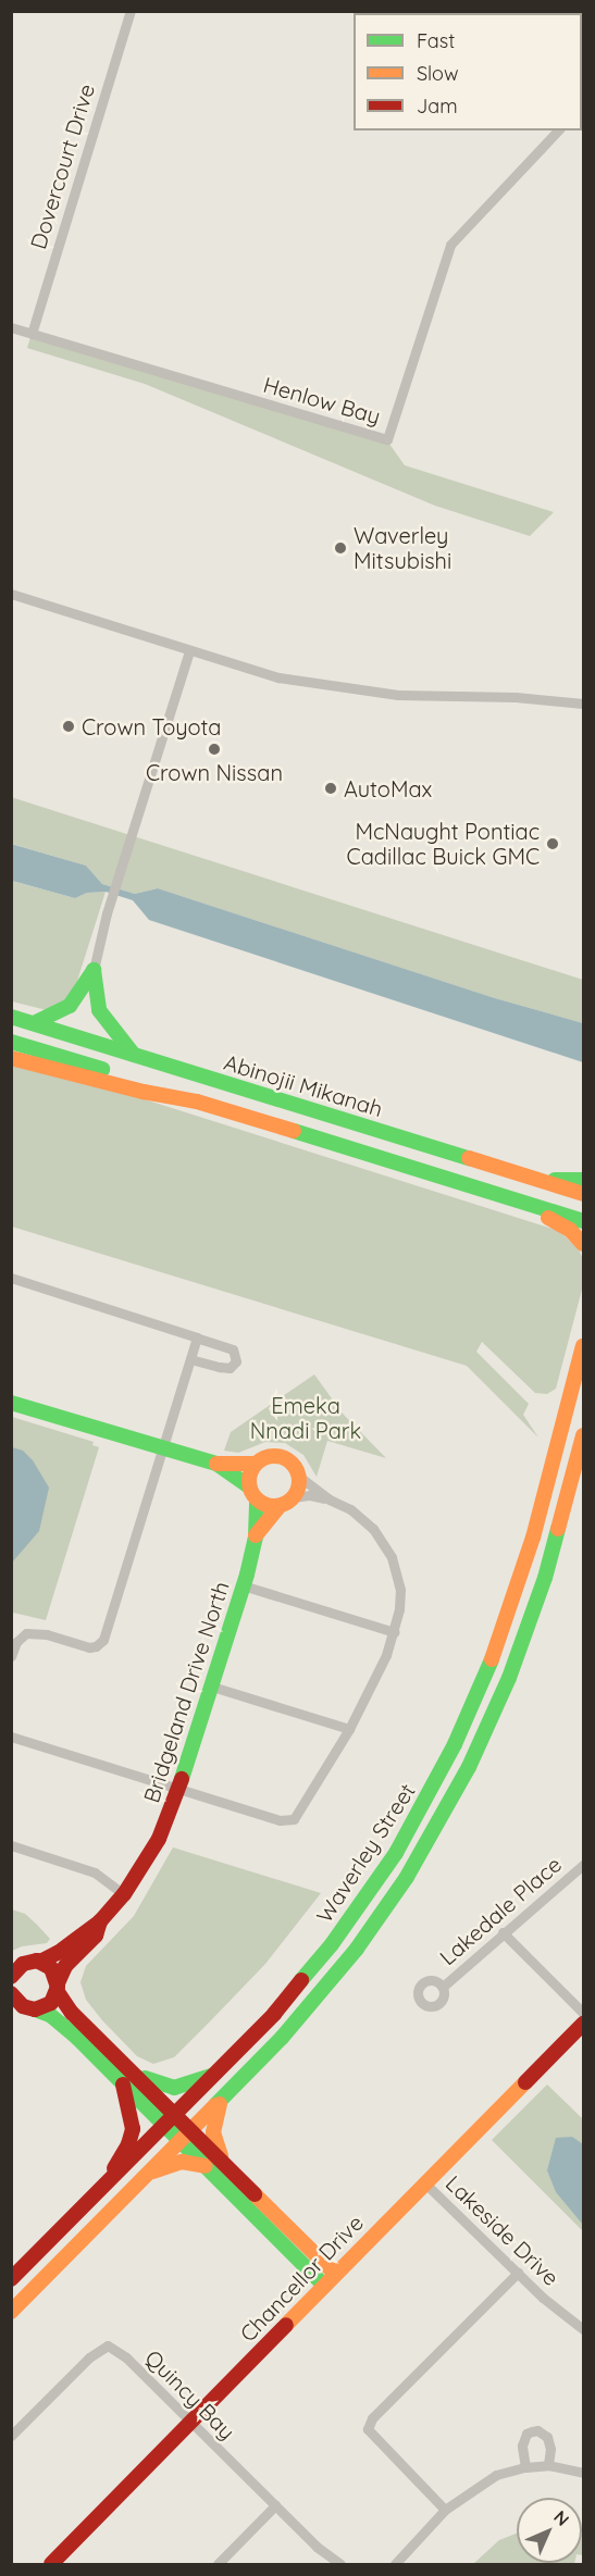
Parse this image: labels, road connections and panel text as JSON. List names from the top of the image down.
{
  "streets": {
    "main road": [
      "Abinojii Mikanah",
      "Bridgeland Drive North",
      "Waverley Street",
      "Chancellor Drive"
    ],
    "street": [
      "Dovercourt Drive",
      "Henlow Bay",
      "Lakedale Place",
      "Lakeside Drive",
      "Quincy Bay"
    ]
  },
  "crossings": [
    ["Dovercourt Drive", "Henlow Bay"],
    ["Lakeside Drive", "Chancellor Drive"],
    ["Chancellor Drive", "Quincy Bay"]
  ],
  "parks": ["Emeka Nnadi Park"],
  "places": [
    "Waverley Mitsubishi",
    "Crown Toyota",
    "Crown Nissan",
    "AutoMax",
    "McNaught Pontiac Cadillac Buick GMC"
  ],
  "legend": ["Fast", "Slow", "Jam"],
  "north": "top right"
}
